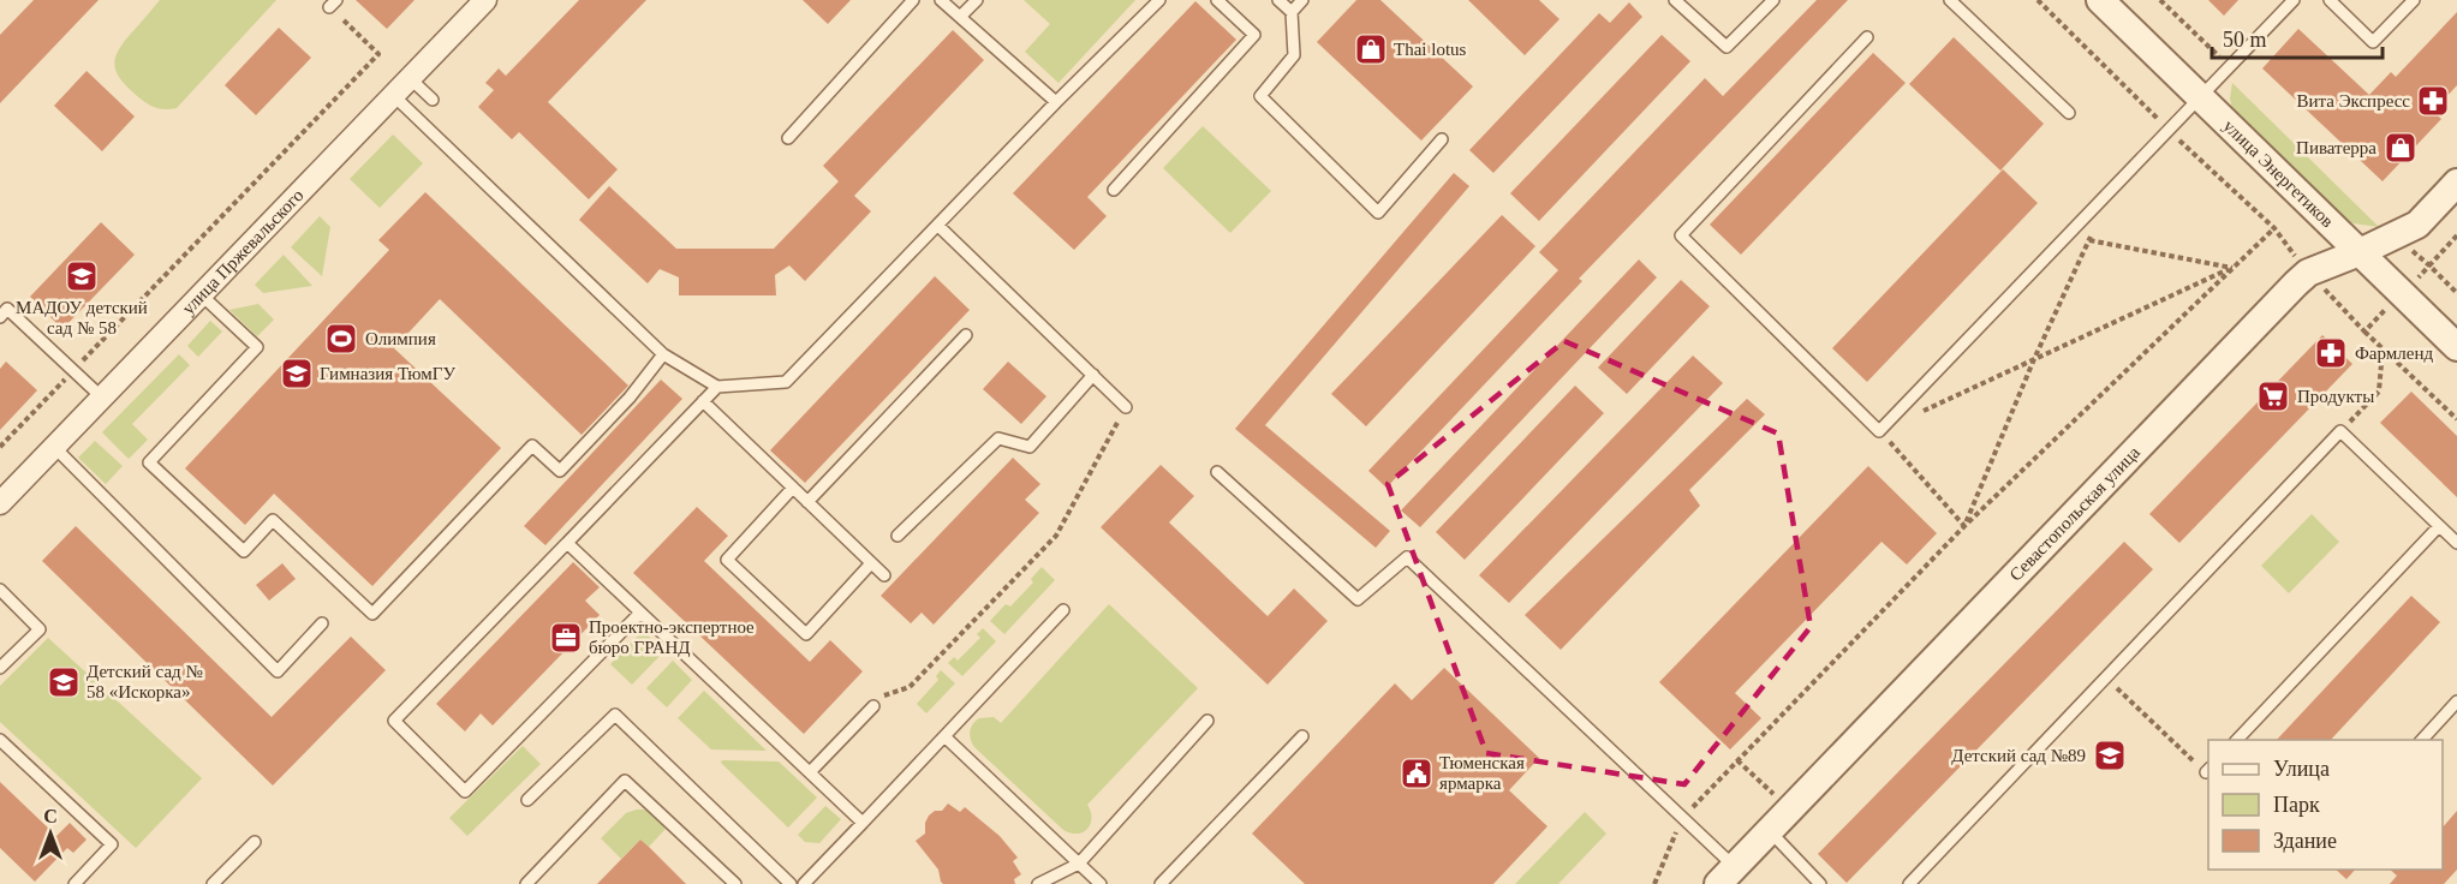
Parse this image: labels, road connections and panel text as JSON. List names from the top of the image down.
{
  "streets": {
    "street": ["улица Энергетиков", "улица Пржевальского", "Севастопольская улица"]
  },
  "crossings": [
    ["улица Энергетиков", "Севастопольская улица"]
  ],
  "places": {
    "shop": ["Thai lotus", "Пиватерра"],
    "pharmacy": ["Вита Экспресс", "Фармленд"],
    "school or university": [
      "МАДОУ детский сад № 58",
      "Гимназия ТюмГУ",
      "Детский сад № 58 «Искорка»",
      "Детский сад №89"
    ],
    "sports": ["Олимпия"],
    "supermarket": ["Продукты"],
    "office": ["Проектно-экспертное бюро ГРАНД"],
    "public building": ["Тюменская ярмарка"]
  },
  "legend": ["Улица", "Парк", "Здание"],
  "scale_bar": "50 m",
  "north": "top"
}
